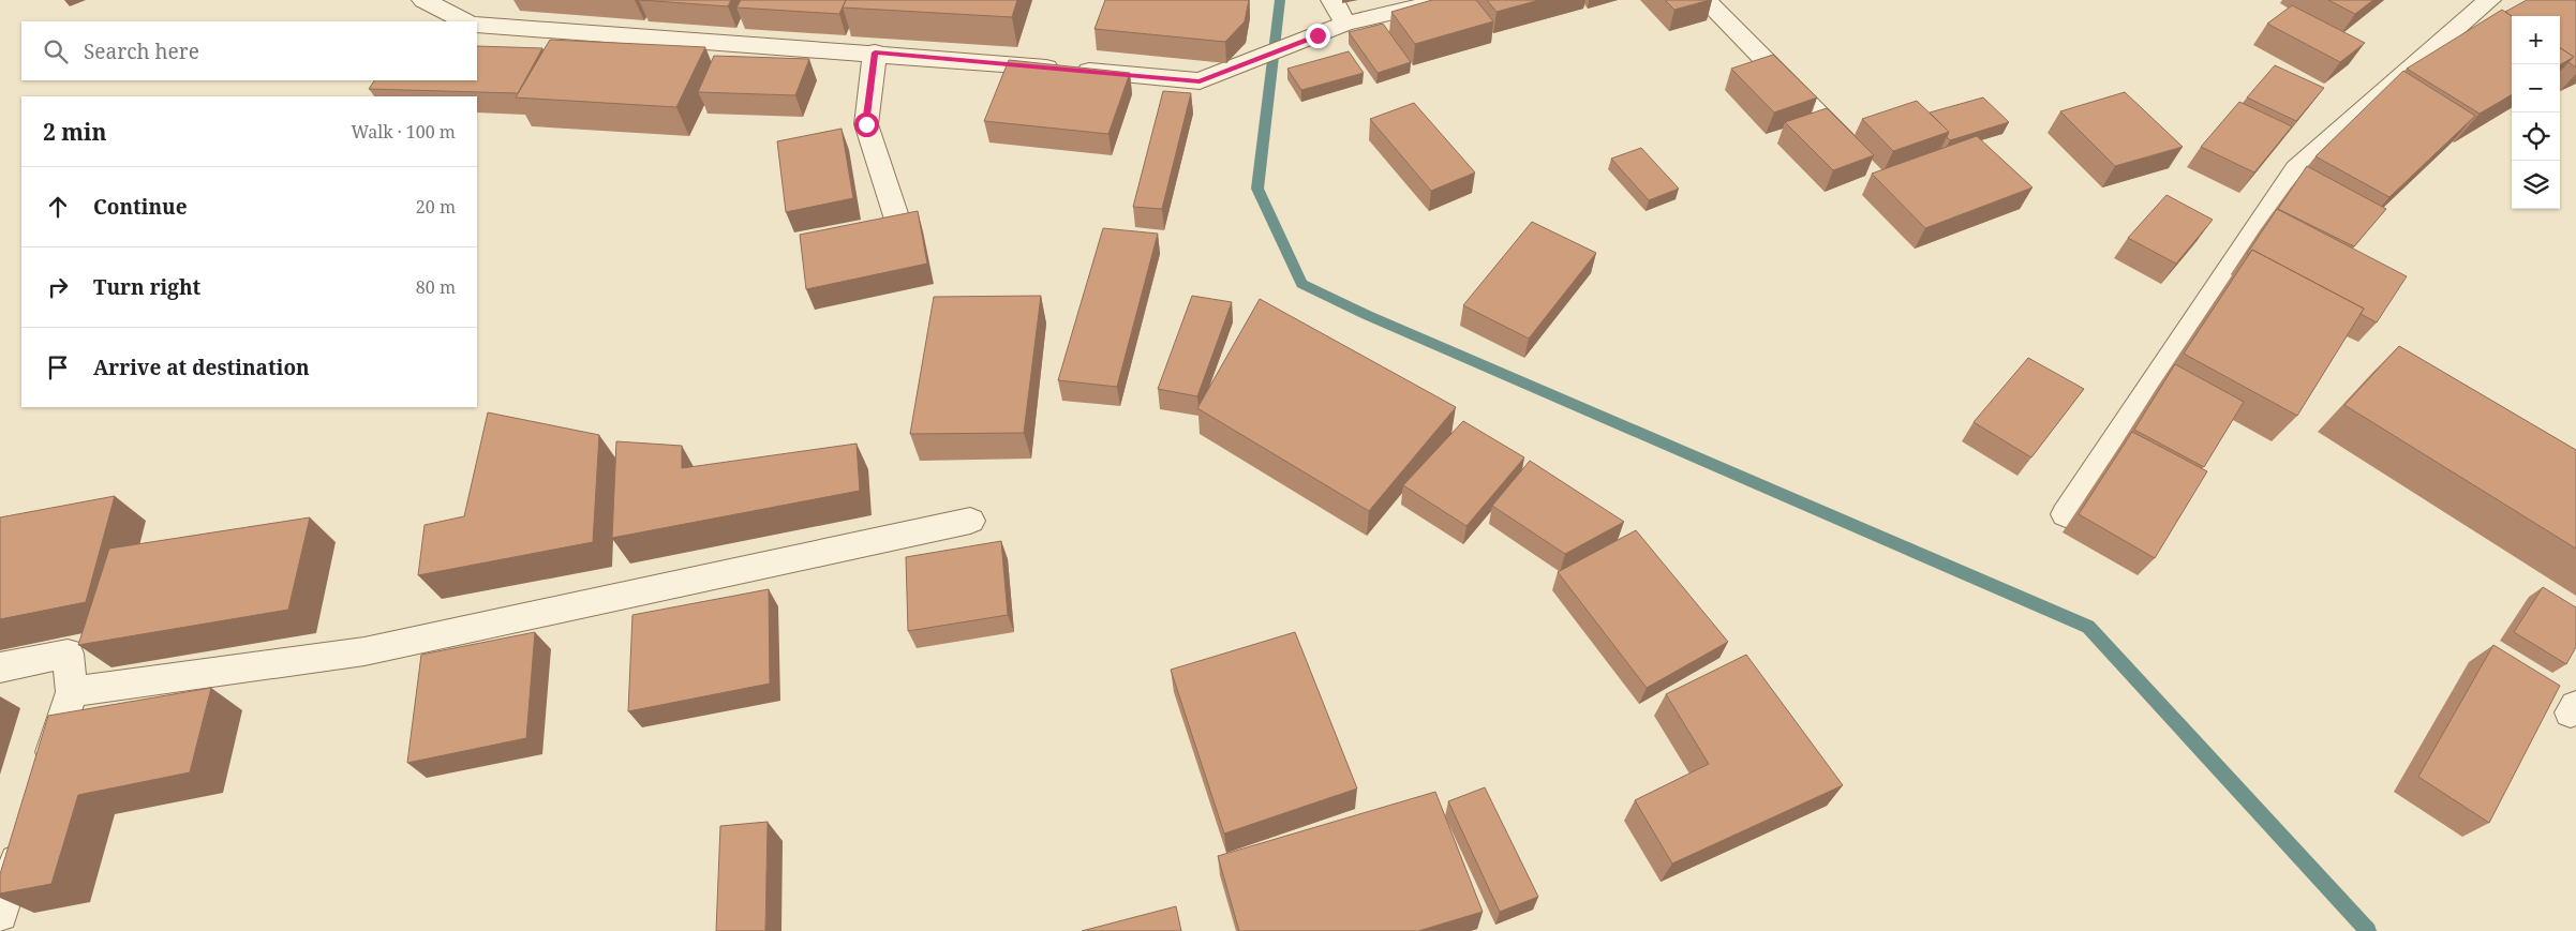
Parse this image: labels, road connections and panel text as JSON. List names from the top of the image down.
{
  "page": {
    "map_buttons": ["+", "−"],
    "search": "Search here",
    "heading": ["2 min", "Walk · 100 m"],
    "list": [
      ["Continue", "20 m"],
      ["Turn right", "80 m"],
      "Arrive at destination"
    ]
  }
}
